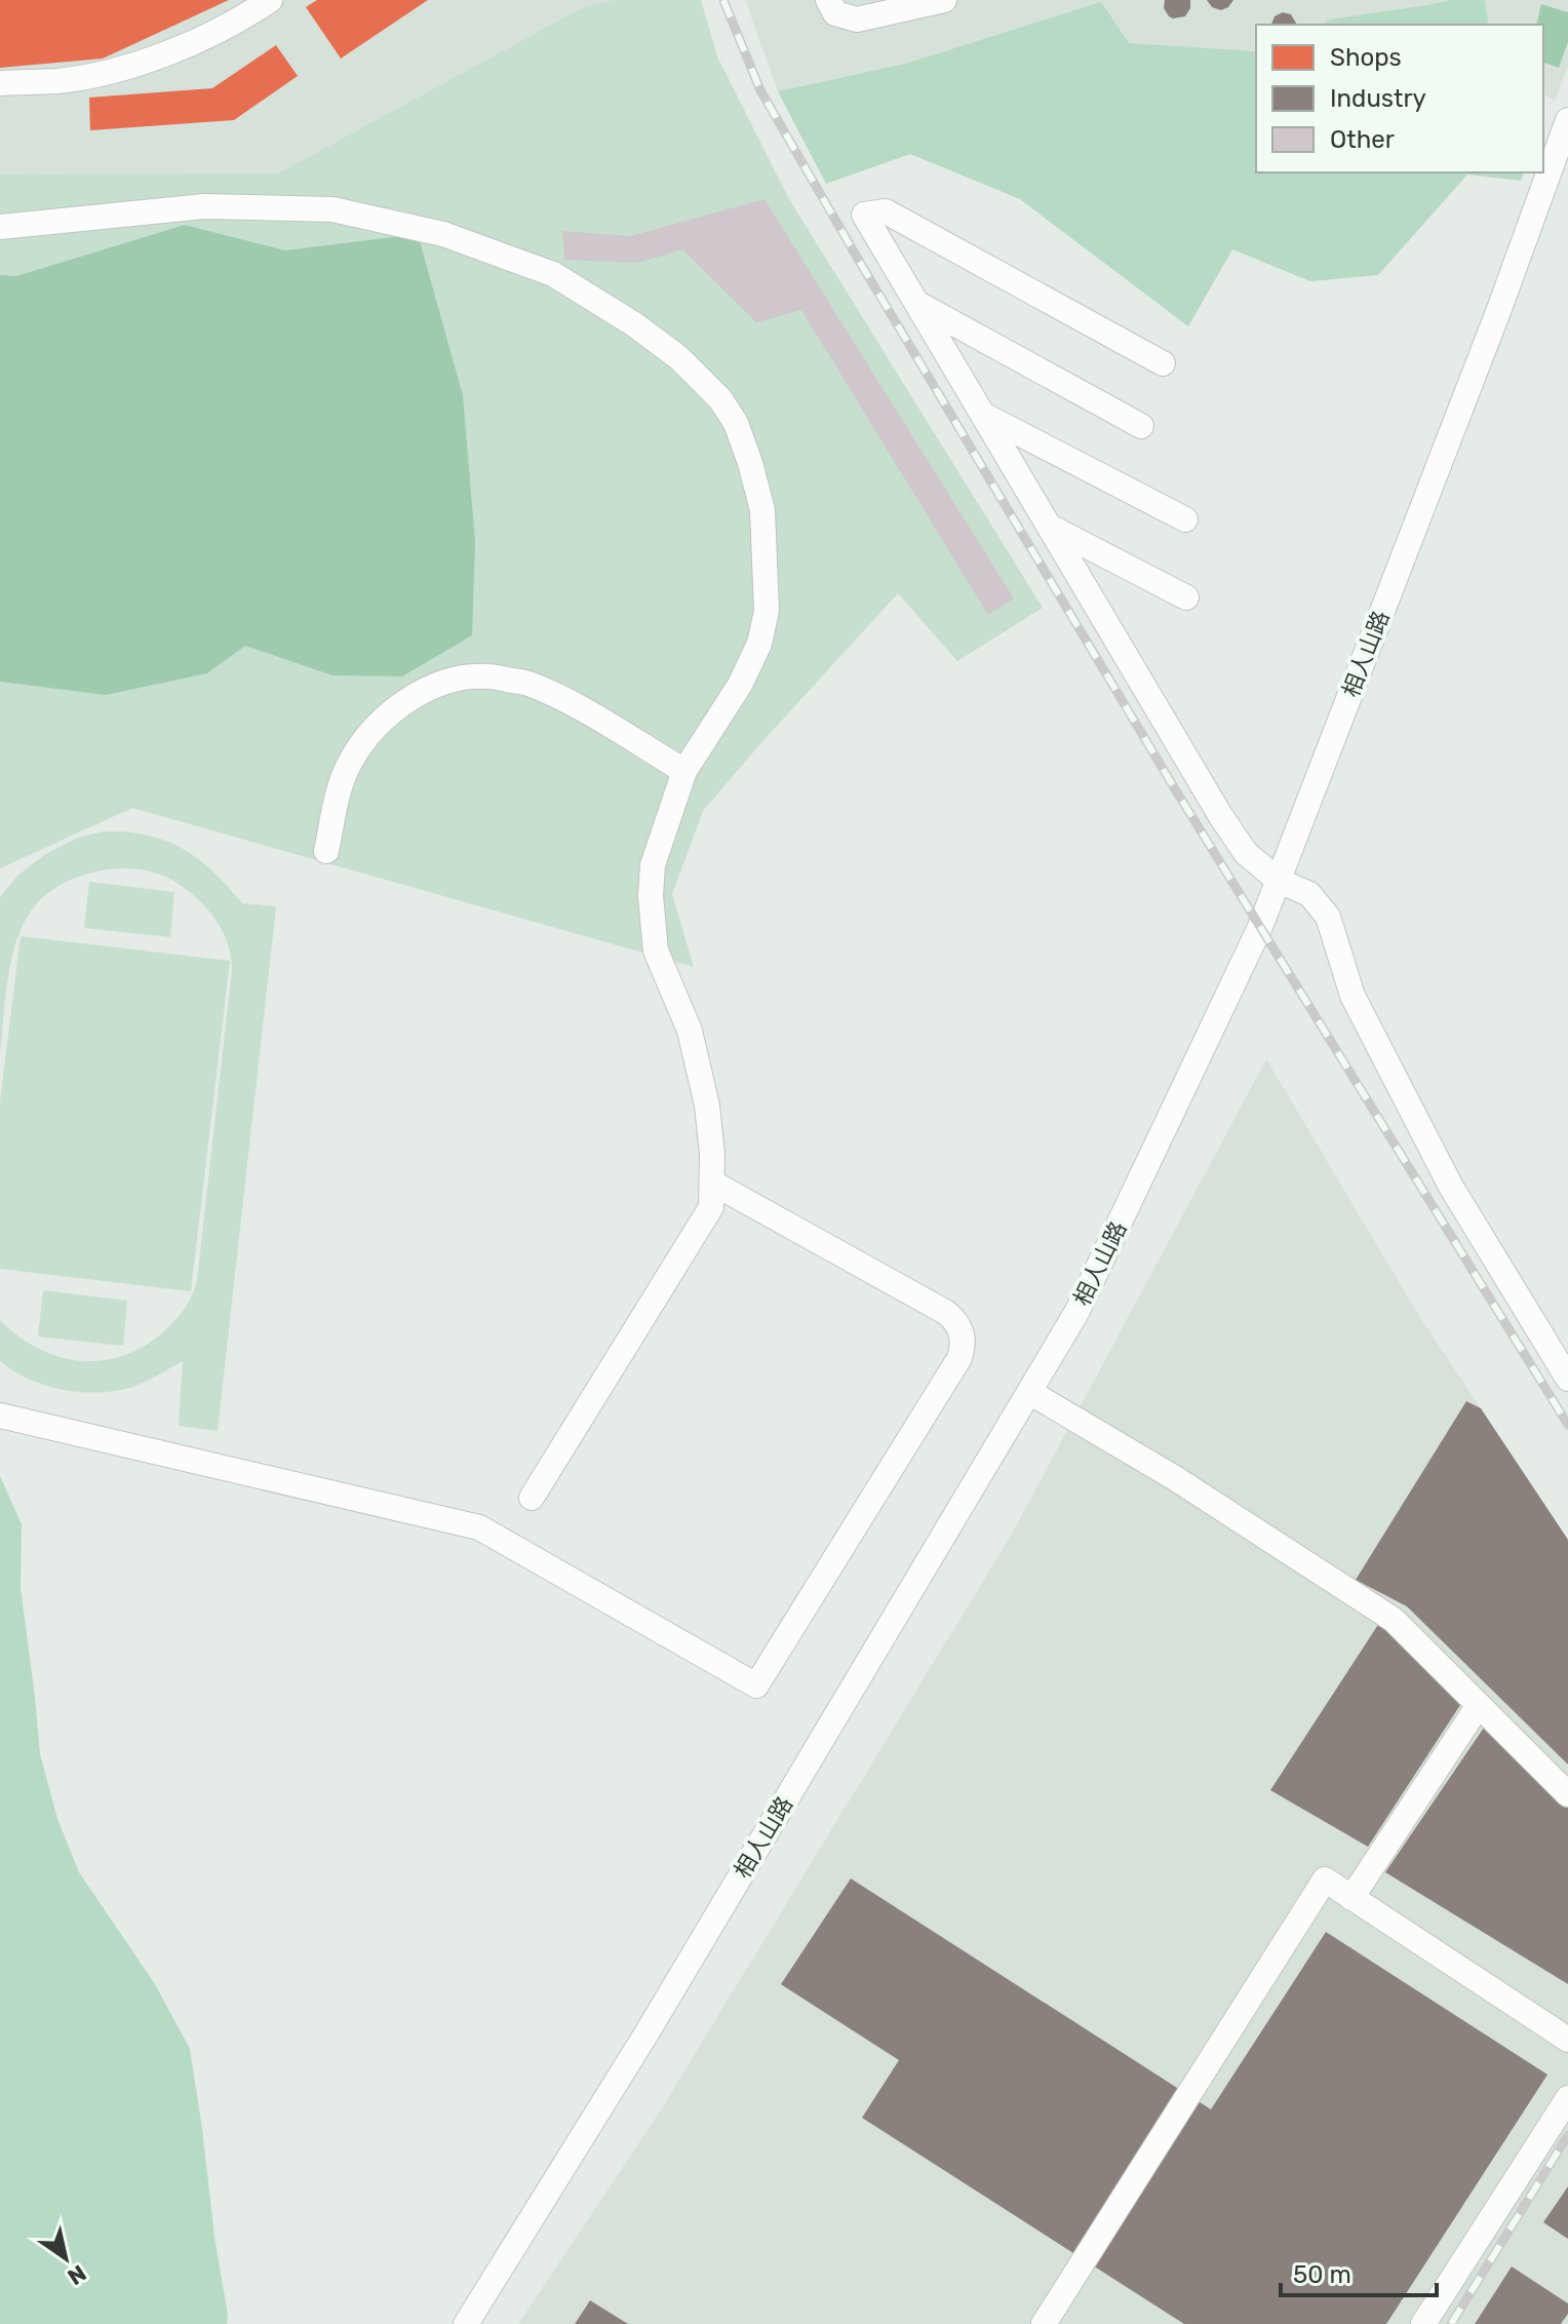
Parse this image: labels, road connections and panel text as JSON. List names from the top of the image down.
{
  "streets": {
    "street": ["相人山路"]
  },
  "legend": ["Shops", "Industry", "Other"],
  "scale_bar": "50 m",
  "north": "bottom right"
}
